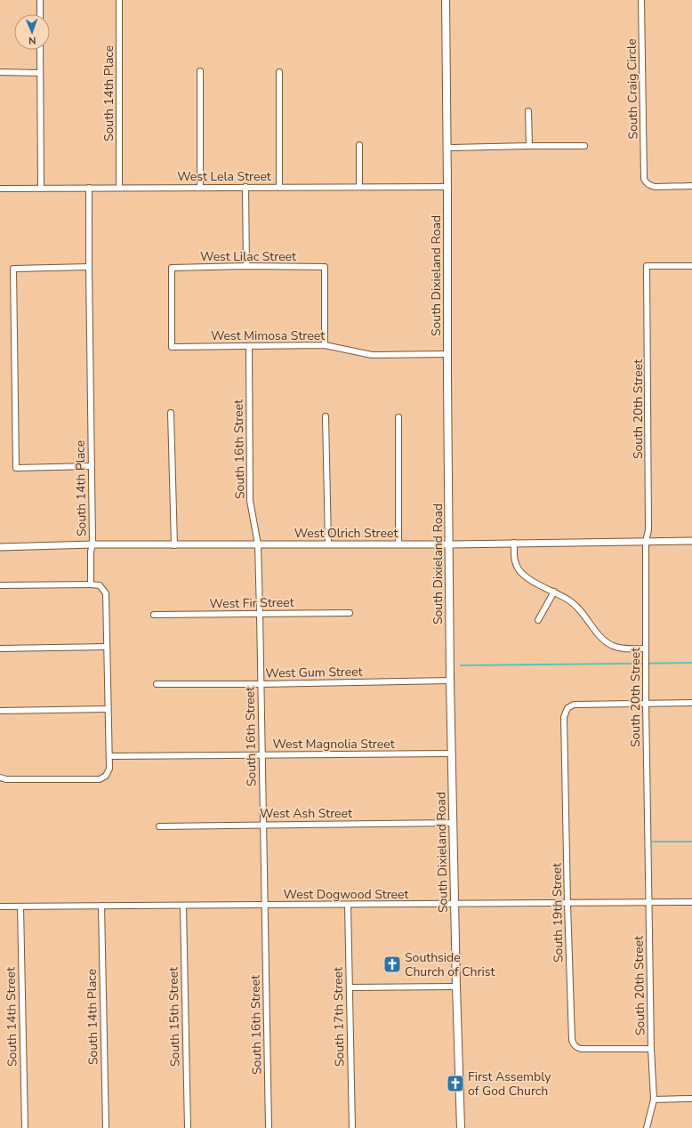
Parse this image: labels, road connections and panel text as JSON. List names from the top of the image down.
{
  "streets": {
    "main road": ["South Dixieland Road"],
    "street": [
      "South Craig Circle",
      "South 14th Place",
      "West Lela Street",
      "West Lilac Street",
      "West Mimosa Street",
      "South 20th Street",
      "South 16th Street",
      "West Olrich Street",
      "West Fir Street",
      "West Gum Street",
      "West Magnolia Street",
      "West Ash Street",
      "West Dogwood Street",
      "South 19th Street",
      "South 14th Street",
      "South 15th Street",
      "South 17th Street"
    ]
  },
  "crossings": [
    ["South 14th Place", "West Lela Street"],
    ["South 14th Place", "West Olrich Street"],
    ["South 14th Place", "West Dogwood Street"],
    ["West Lela Street", "South Dixieland Road"],
    ["West Lilac Street", "West Mimosa Street"],
    ["South Dixieland Road", "West Mimosa Street"],
    ["South Dixieland Road", "West Olrich Street"],
    ["South Dixieland Road", "West Gum Street"],
    ["South Dixieland Road", "West Magnolia Street"],
    ["South Dixieland Road", "West Ash Street"],
    ["South Dixieland Road", "West Dogwood Street"],
    ["West Mimosa Street", "South 16th Street"],
    ["South 20th Street", "West Olrich Street"],
    ["South 20th Street", "West Dogwood Street"],
    ["South 20th Street", "South 19th Street"],
    ["South 16th Street", "West Olrich Street"],
    ["South 16th Street", "West Fir Street"],
    ["South 16th Street", "West Gum Street"],
    ["South 16th Street", "West Magnolia Street"],
    ["South 16th Street", "West Ash Street"],
    ["South 16th Street", "West Dogwood Street"],
    ["West Dogwood Street", "South 19th Street"],
    ["West Dogwood Street", "South 14th Street"],
    ["West Dogwood Street", "South 15th Street"],
    ["West Dogwood Street", "South 17th Street"]
  ],
  "places": {
    "church": ["Southside Church of Christ", "First Assembly of God Church"]
  },
  "north": "bottom"
}
